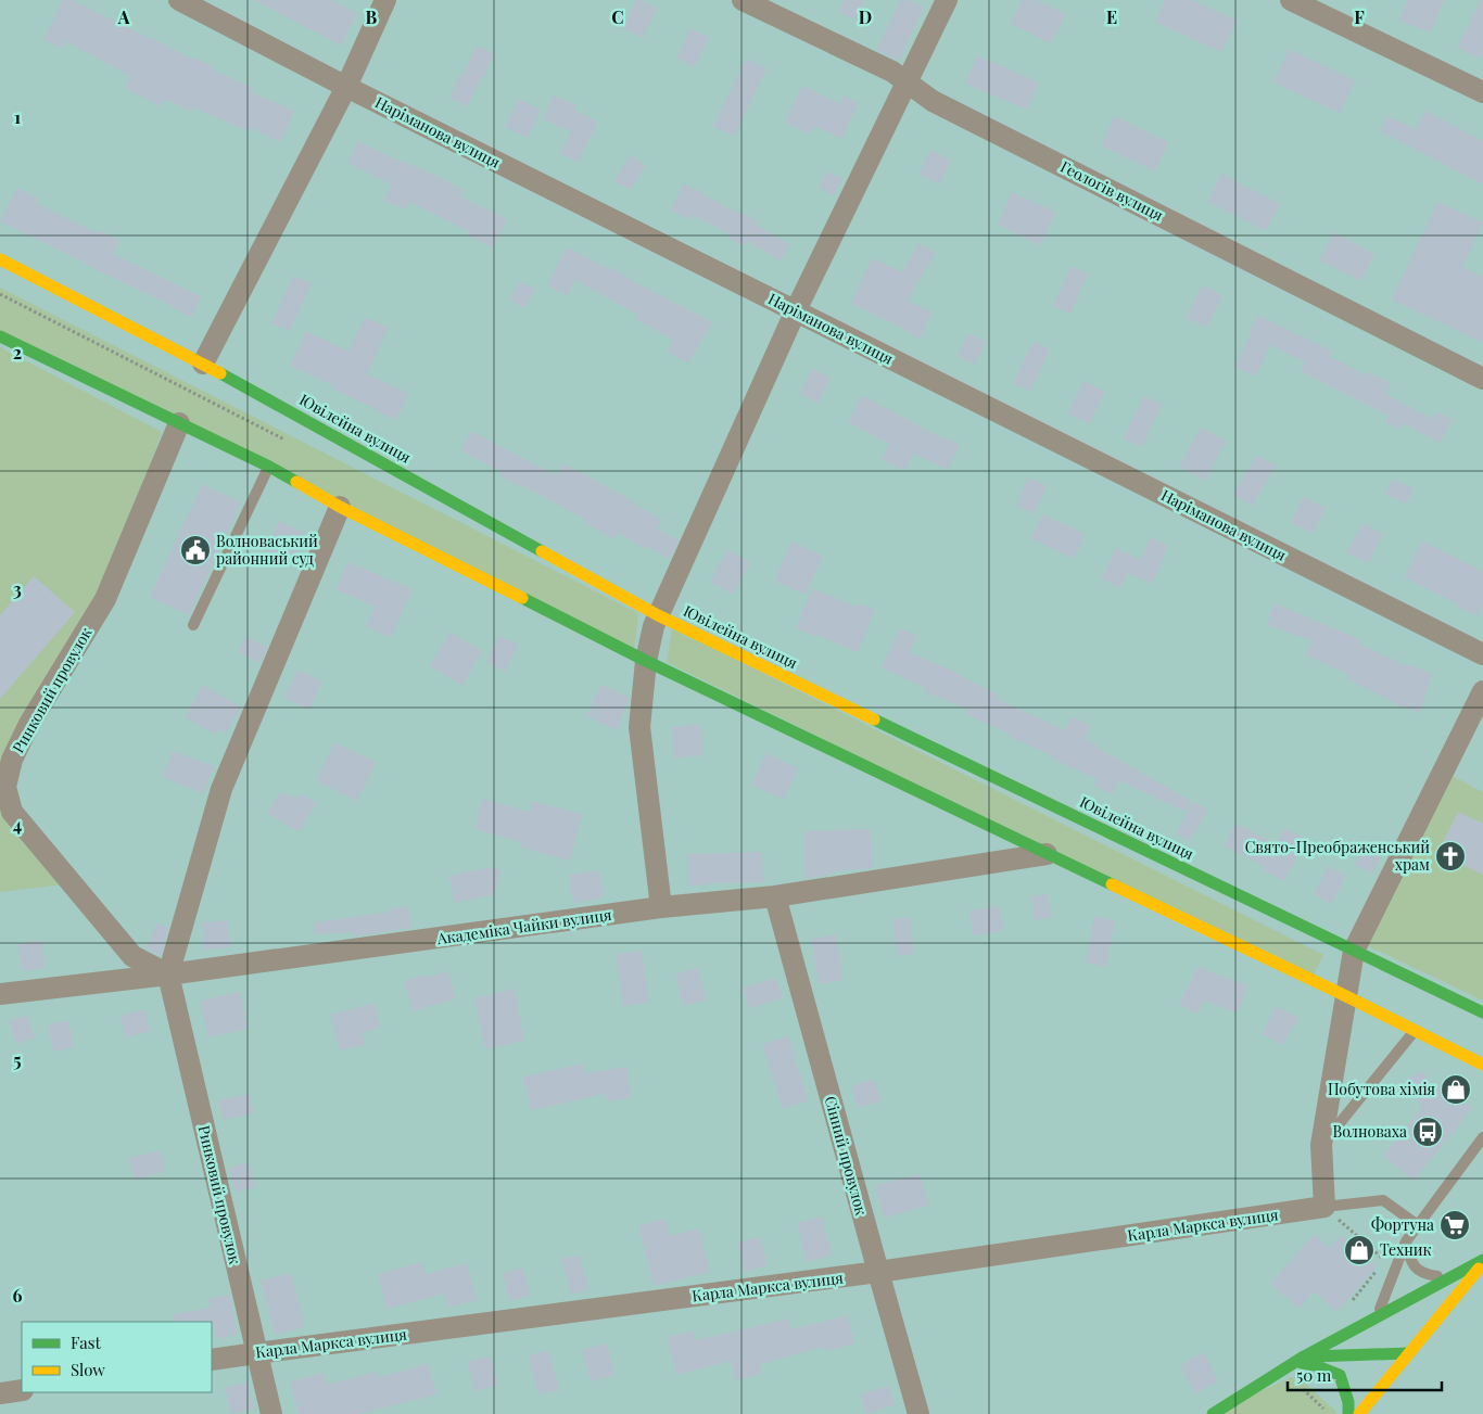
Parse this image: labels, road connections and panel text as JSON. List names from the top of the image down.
{
  "streets": {
    "street": [
      "Наріманова вулиця",
      "Геологів вулиця",
      "Ювілейна вулиця",
      "Ринковий провулок",
      "Академіка Чайки вулиця",
      "Сінний провулок",
      "Карла Маркса вулиця"
    ]
  },
  "crossings": [
    ["Ринковий провулок", "Академіка Чайки вулиця"],
    ["Ринковий провулок", "Карла Маркса вулиця"],
    ["Академіка Чайки вулиця", "Сінний провулок"],
    ["Сінний провулок", "Карла Маркса вулиця"]
  ],
  "places": {
    "public building": ["Волноваський районний суд"],
    "church": ["Свято-Преображенський храм"],
    "shop": ["Побутова хімія", "Техник"],
    "bus stop": ["Волноваха"],
    "supermarket": ["Фортуна"]
  },
  "legend": ["Fast", "Slow"],
  "scale_bar": "50 m",
  "grid": {
    "columns": [
      "A",
      "B",
      "C",
      "D",
      "E",
      "F"
    ],
    "rows": [
      "1",
      "2",
      "3",
      "4",
      "5",
      "6"
    ]
  }
}
